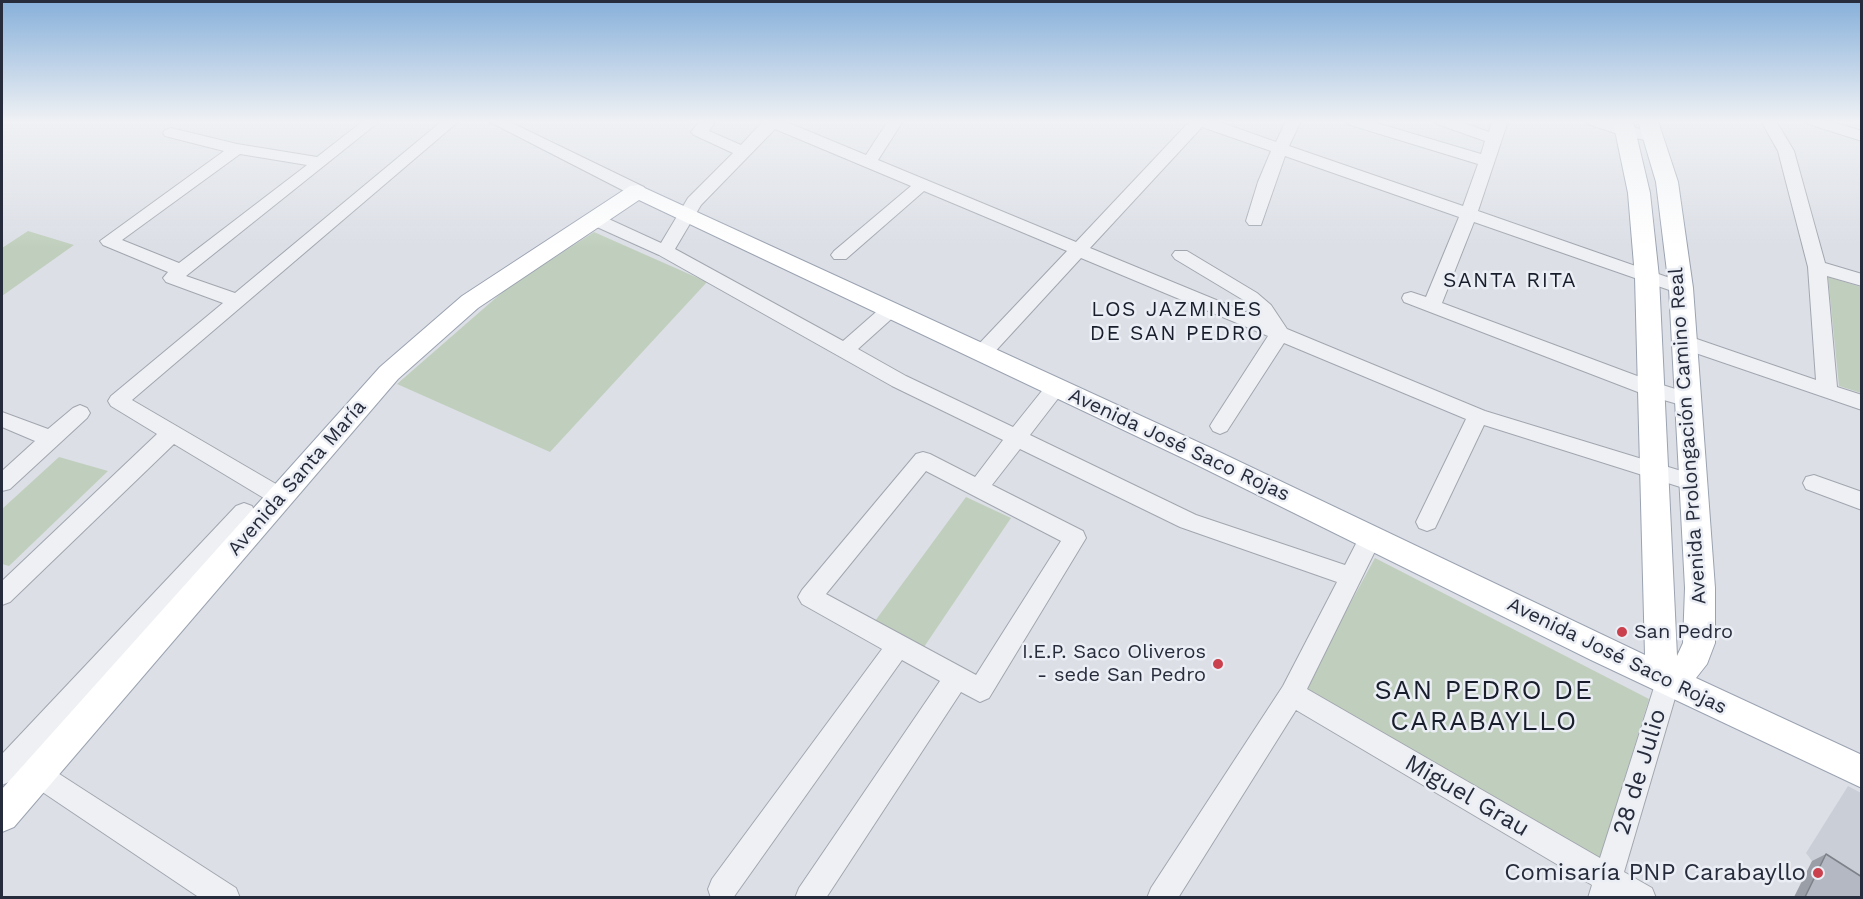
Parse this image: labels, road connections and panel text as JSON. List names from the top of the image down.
{
  "streets": {
    "main road": ["Avenida Prolongación Camino Real", "Avenida José Saco Rojas", "Avenida Santa María"],
    "street": ["28 de Julio", "Miguel Grau"]
  },
  "crossings": [
    ["Avenida Prolongación Camino Real", "Avenida José Saco Rojas"],
    ["Avenida Prolongación Camino Real", "28 de Julio"],
    ["Avenida José Saco Rojas", "Avenida Santa María"],
    ["Avenida José Saco Rojas", "28 de Julio"],
    ["28 de Julio", "Miguel Grau"]
  ],
  "districts": ["SANTA RITA", "LOS JAZMINES DE SAN PEDRO", "SAN PEDRO DE CARABAYLLO"],
  "places": ["San Pedro", "I.E.P. Saco Oliveros - sede San Pedro", "Comisaría PNP Carabayllo"]
}
